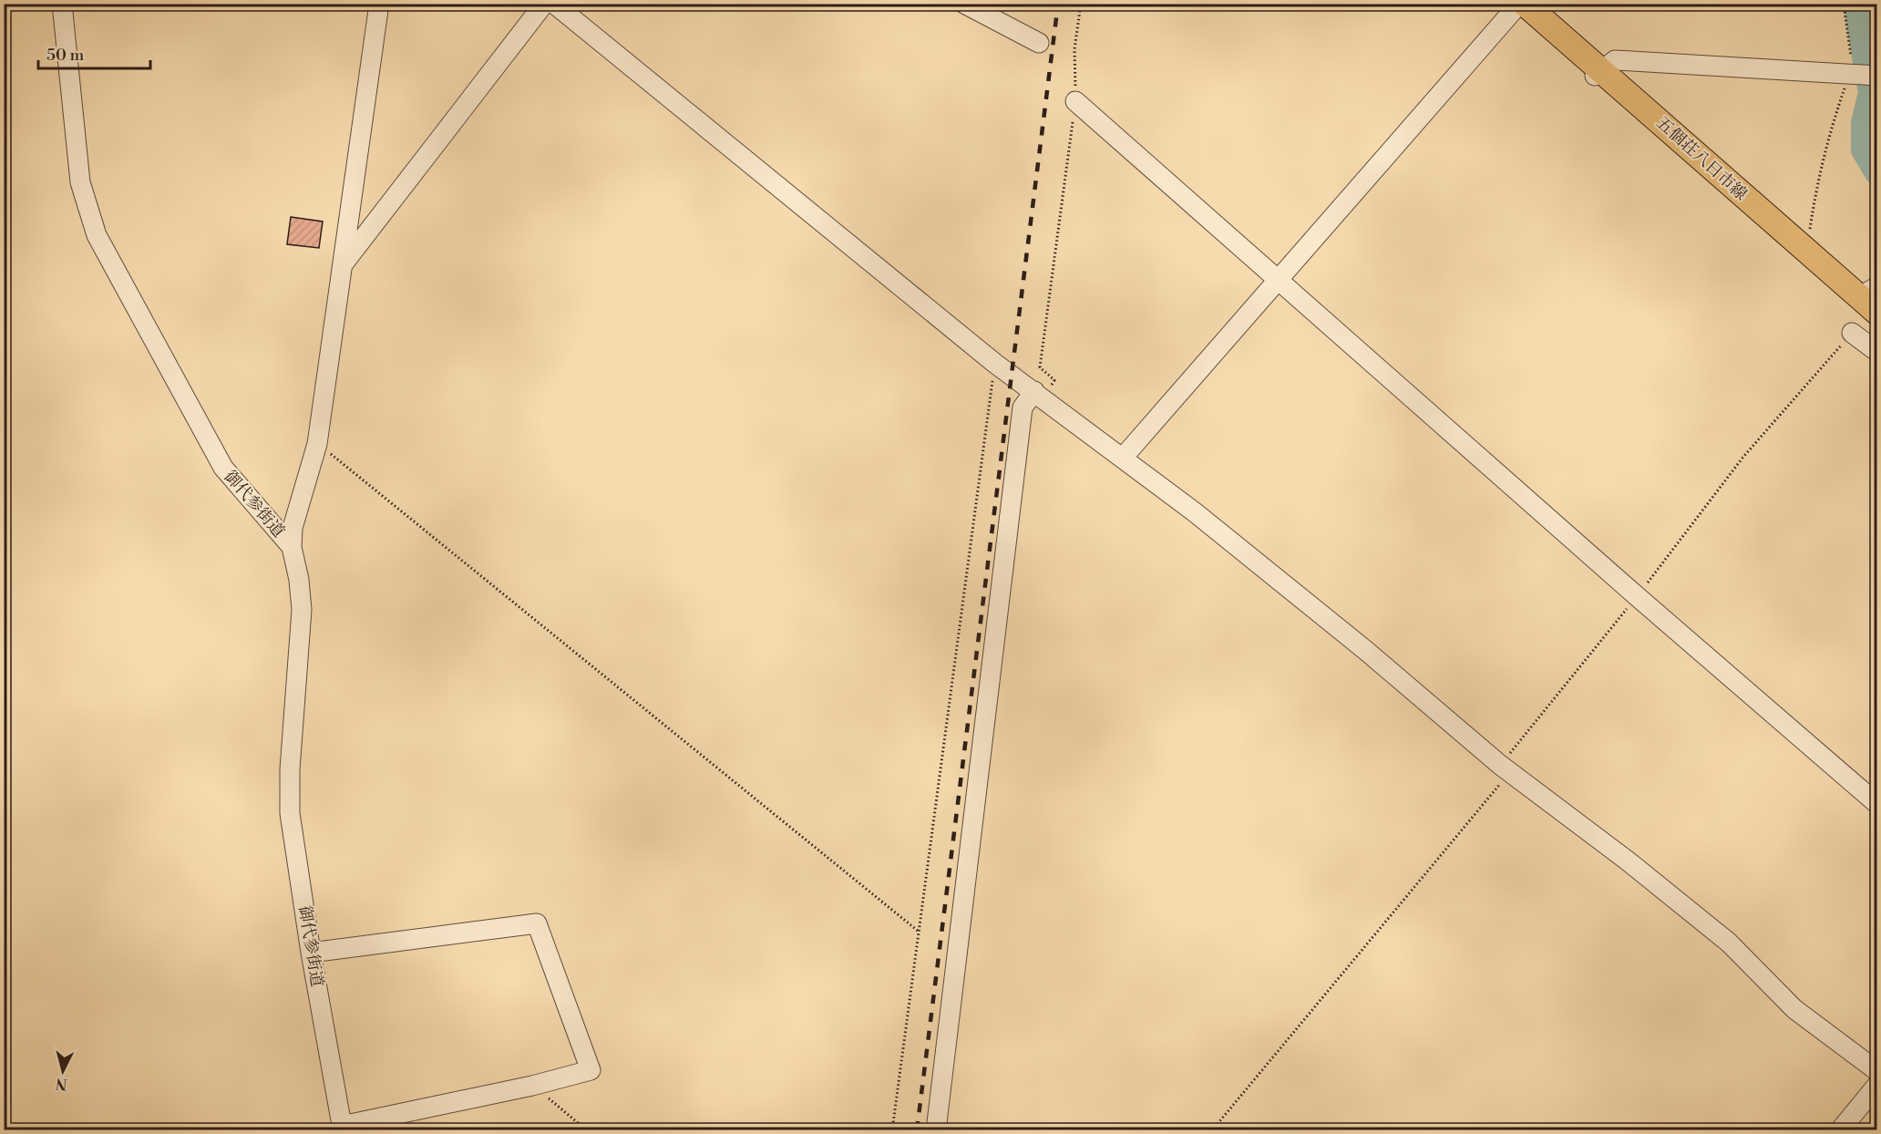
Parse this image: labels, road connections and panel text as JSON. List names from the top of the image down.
{
  "streets": {
    "main road": ["五個荘八日市線"],
    "street": ["御代参街道"]
  },
  "scale_bar": "50 m",
  "north": "bottom"
}
